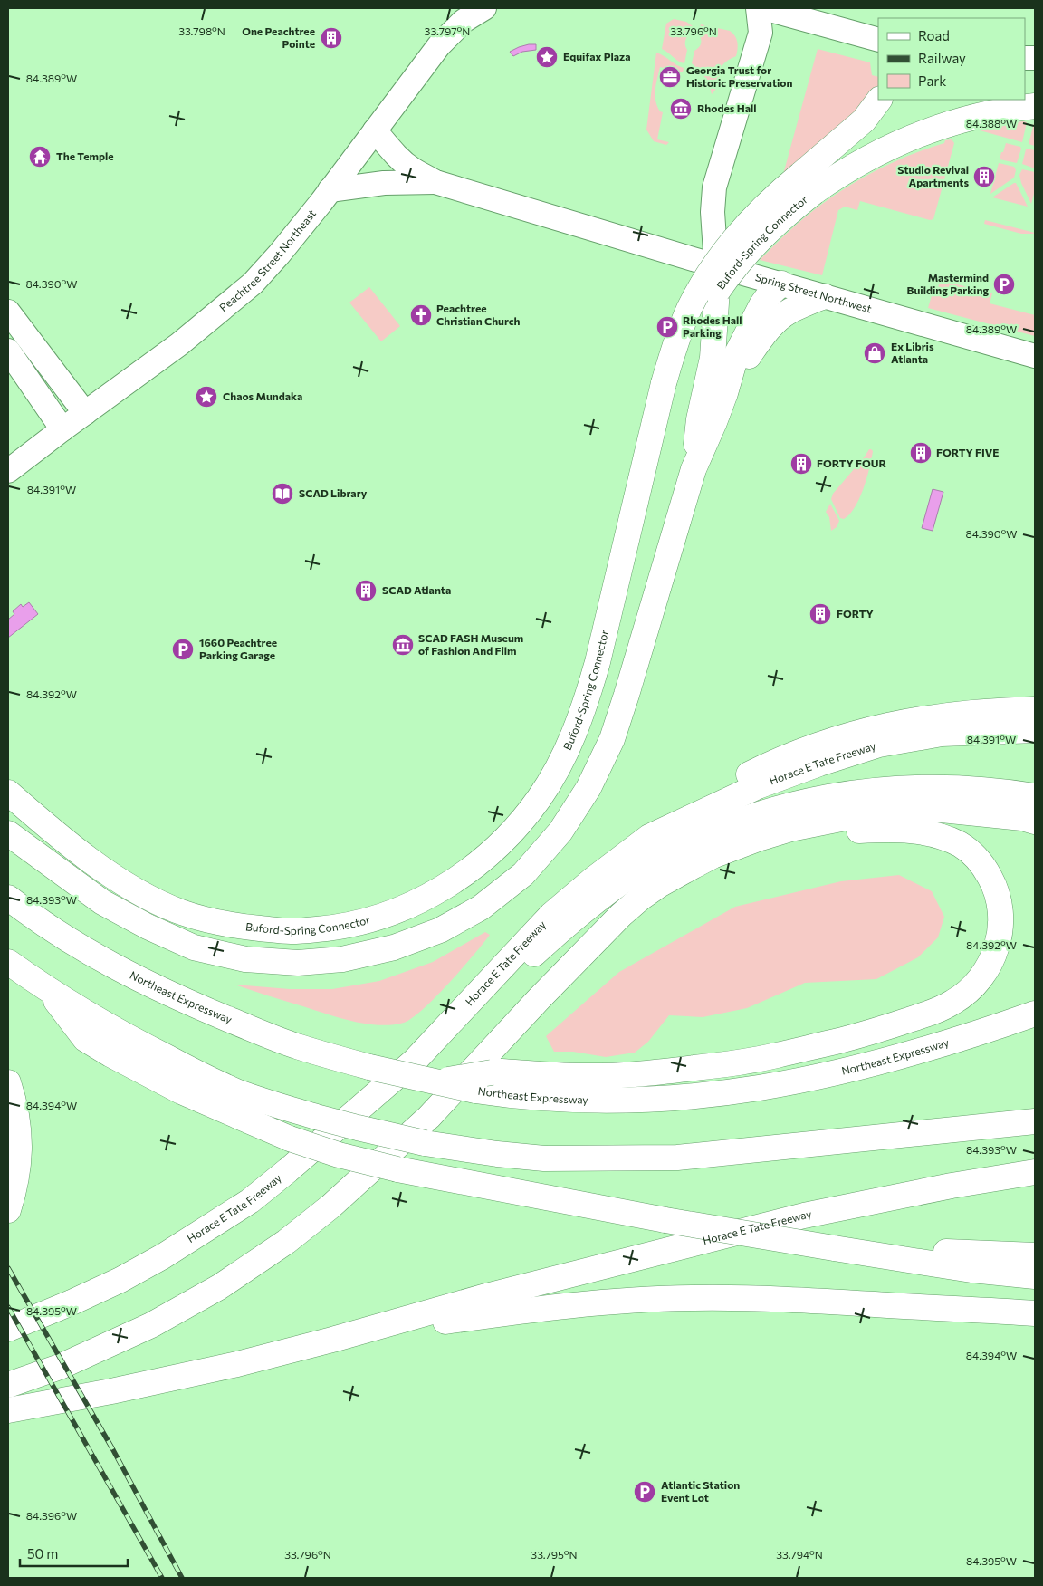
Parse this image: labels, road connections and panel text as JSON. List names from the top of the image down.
{
  "streets": {
    "highway": ["Buford-Spring Connector", "Horace E Tate Freeway", "Northeast Expressway"],
    "main road": ["Peachtree Street Northeast", "Spring Street Northwest"]
  },
  "crossings": [
    ["Peachtree Street Northeast", "Spring Street Northwest"]
  ],
  "places": {
    "building": [
      "One Peachtree Pointe",
      "Studio Revival Apartments",
      "FORTY FIVE",
      "FORTY FOUR",
      "SCAD Atlanta",
      "FORTY"
    ],
    "place": ["Equifax Plaza", "Chaos Mundaka"],
    "office": ["Georgia Trust for Historic Preservation"],
    "museum": ["Rhodes Hall", "SCAD FASH Museum of Fashion And Film"],
    "temple": ["The Temple"],
    "parking": [
      "Mastermind Building Parking",
      "Rhodes Hall Parking",
      "1660 Peachtree Parking Garage",
      "Atlantic Station Event Lot"
    ],
    "church": ["Peachtree Christian Church"],
    "shop": ["Ex Libris Atlanta"],
    "library": ["SCAD Library"]
  },
  "legend": ["Road", "Railway", "Park"],
  "scale_bar": "50 m",
  "coordinates": [
    "33.798°N",
    "33.797°N",
    "33.796°N",
    "84.389°W",
    "84.388°W",
    "84.390°W",
    "84.391°W",
    "84.392°W",
    "84.393°W",
    "84.394°W",
    "84.395°W",
    "84.396°W",
    "33.795°N",
    "33.794°N"
  ]
}
